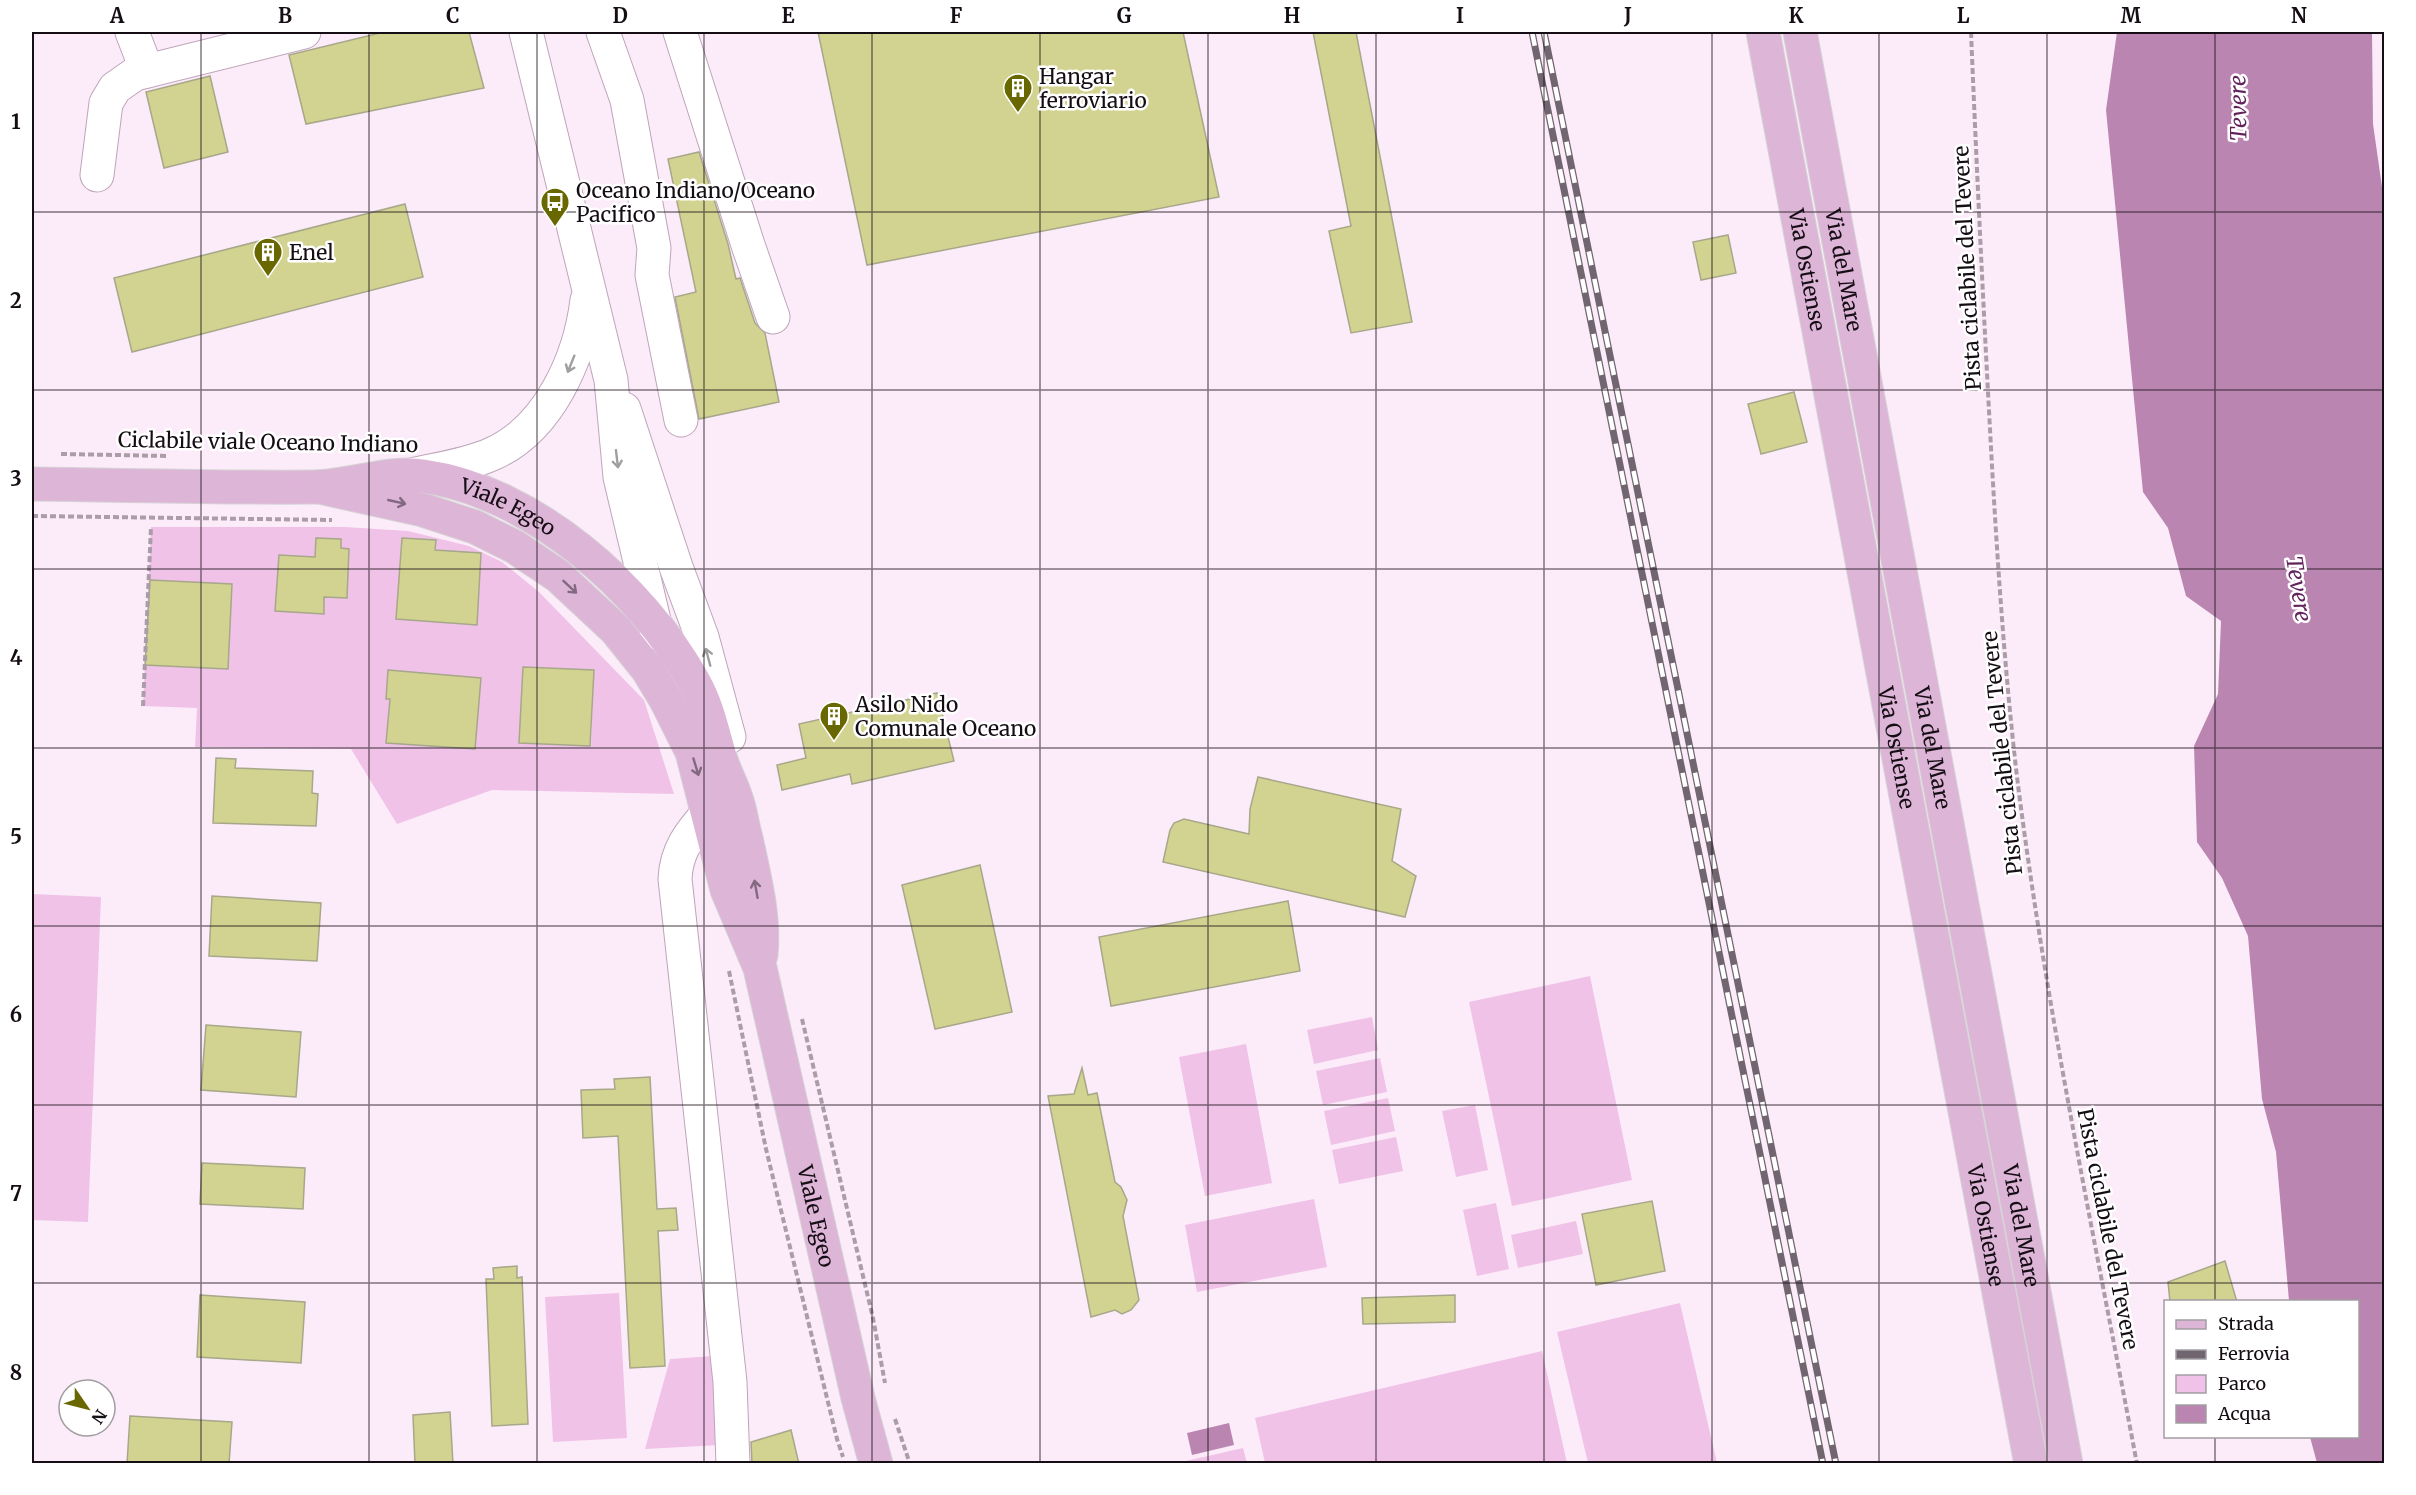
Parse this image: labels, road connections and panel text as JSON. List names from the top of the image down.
{
  "streets": {
    "main road": ["Via Ostiense", "Via del Mare", "Viale Egeo"],
    "path": ["Pista ciclabile del Tevere", "Ciclabile viale Oceano Indiano"]
  },
  "water": ["Tevere"],
  "places": {
    "building": ["Hangar ferroviario", "Enel", "Asilo Nido Comunale Oceano"],
    "bus stop": ["Oceano Indiano/Oceano Pacifico"]
  },
  "legend": [
    "Strada",
    "Ferrovia",
    "Parco",
    "Acqua"
  ],
  "north": "bottom right",
  "grid": {
    "columns": [
      "A",
      "B",
      "C",
      "D",
      "E",
      "F",
      "G",
      "H",
      "I",
      "J",
      "K",
      "L",
      "M",
      "N"
    ],
    "rows": [
      "1",
      "2",
      "3",
      "4",
      "5",
      "6",
      "7",
      "8"
    ]
  }
}
